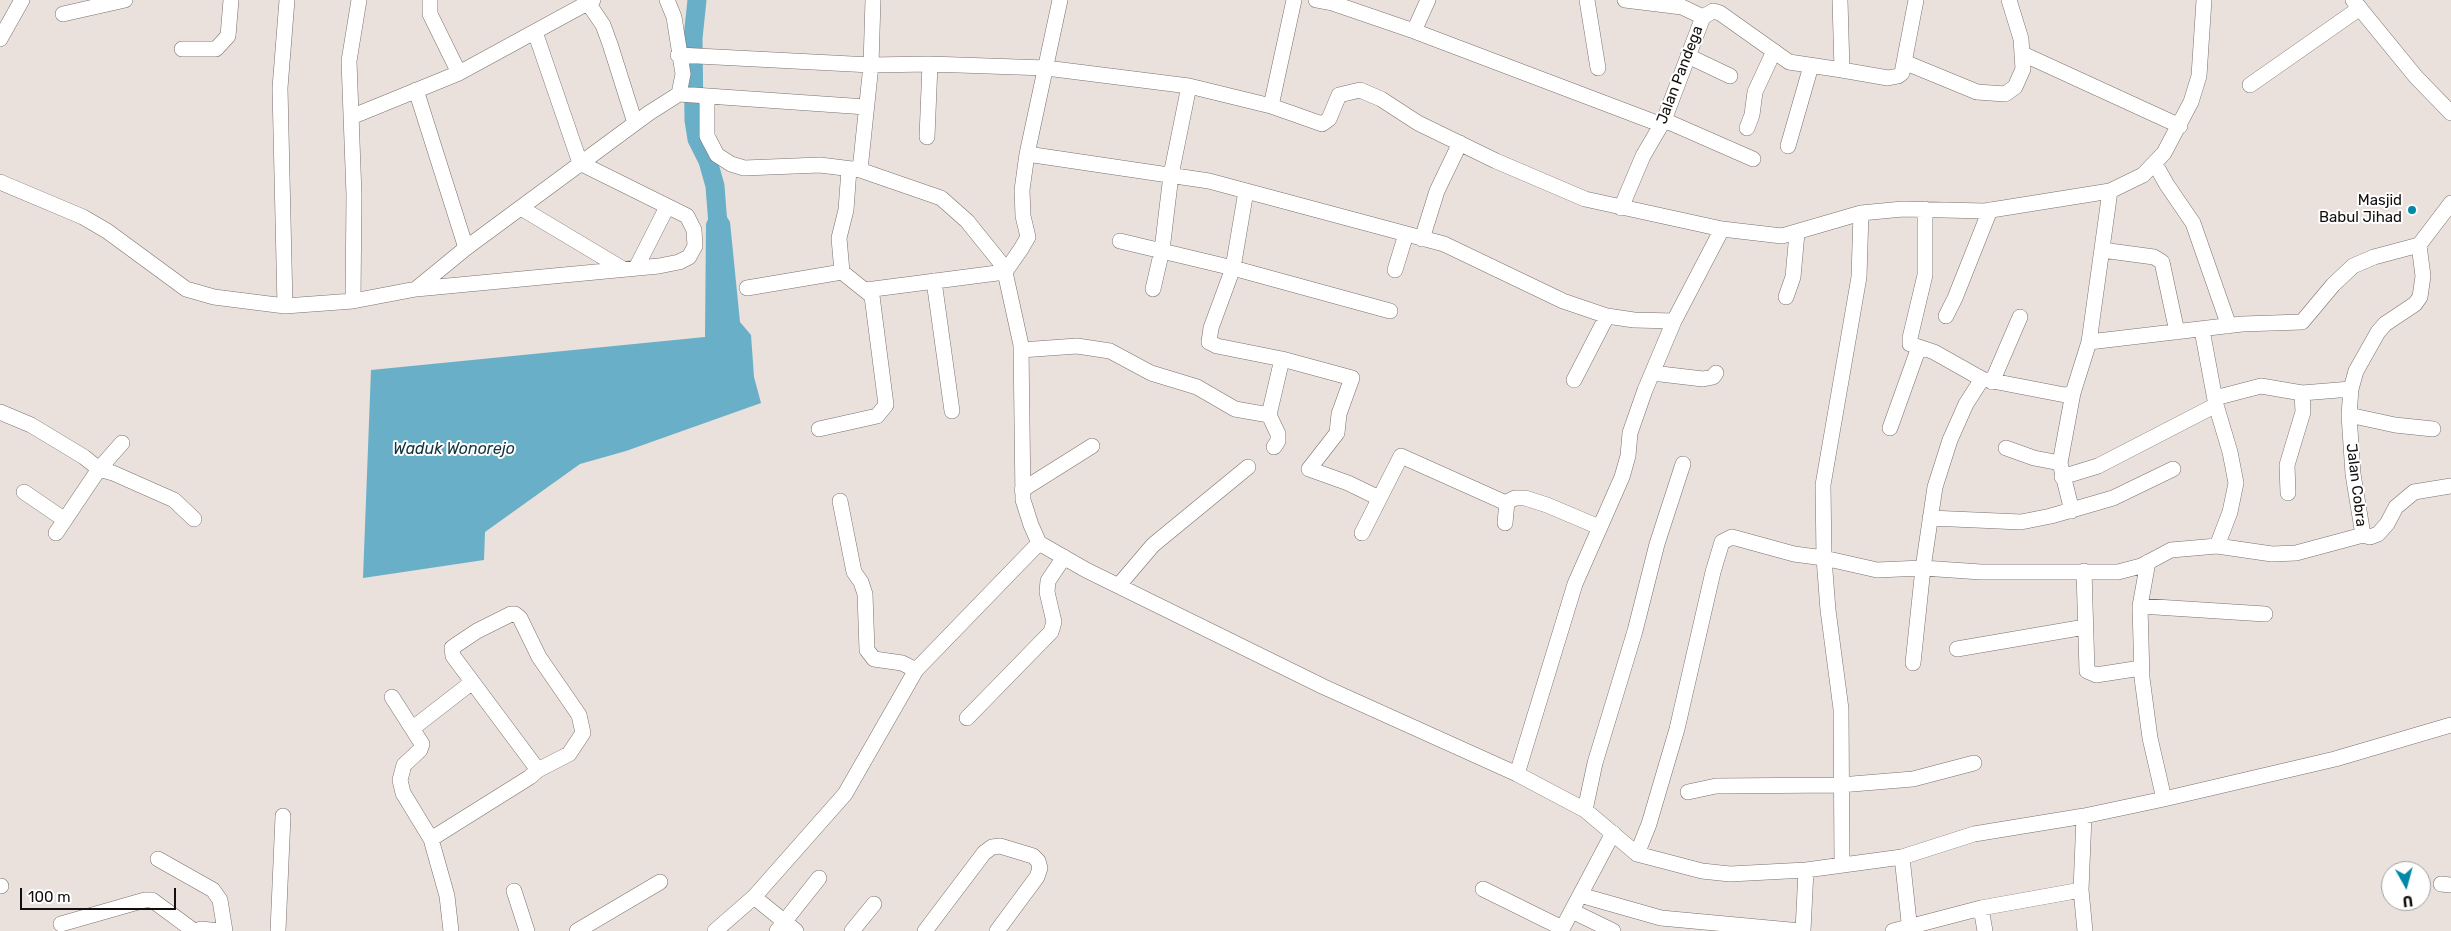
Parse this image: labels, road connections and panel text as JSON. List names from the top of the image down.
{
  "streets": {
    "street": ["Jalan Pandega", "Jalan Cobra"]
  },
  "water": ["Waduk Wonorejo"],
  "places": ["Masjid Babul Jihad"],
  "scale_bar": "100 m",
  "north": "bottom"
}
